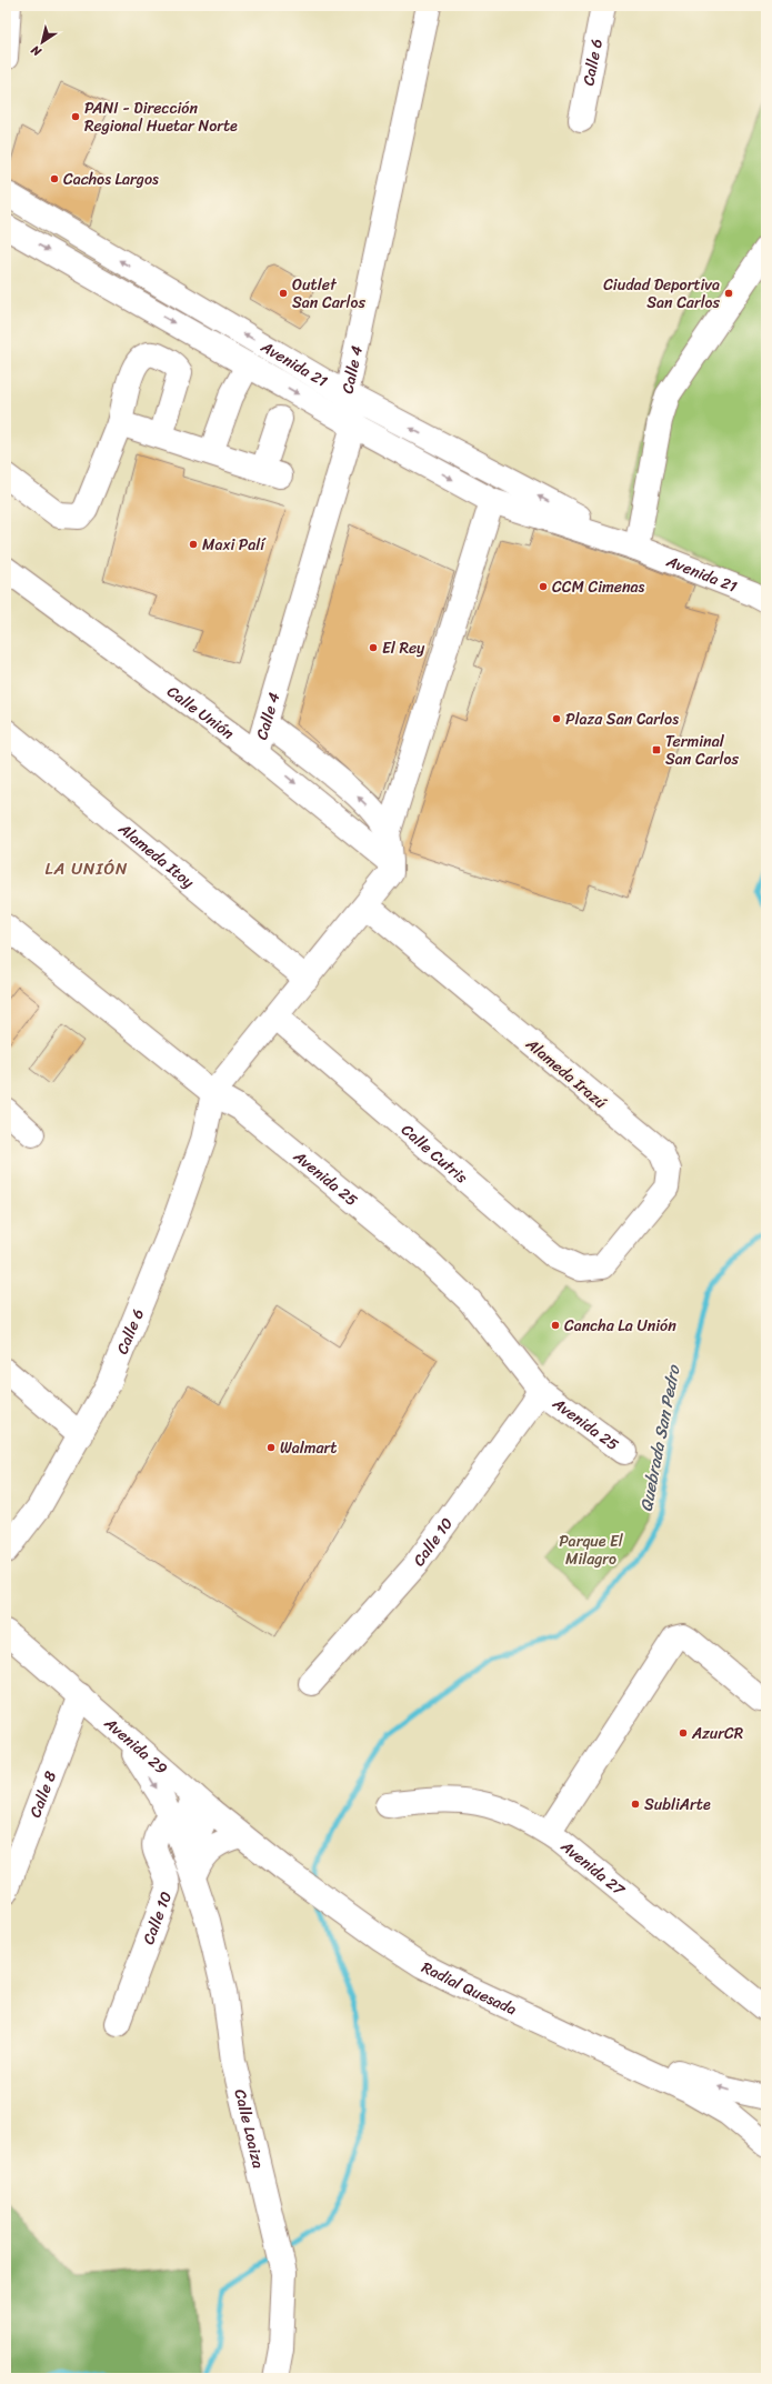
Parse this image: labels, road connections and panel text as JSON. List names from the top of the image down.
{
  "streets": {
    "street": [
      "Calle 6",
      "Avenida 21",
      "Calle 4",
      "Calle Unión",
      "Alameda Itoy",
      "Alameda Irazú",
      "Calle Cutris",
      "Avenida 25",
      "Calle 10",
      "Avenida 29",
      "Calle 8",
      "Avenida 27",
      "Radial Quesada",
      "Calle Loaiza"
    ]
  },
  "crossings": [
    ["Calle 6", "Avenida 25"],
    ["Avenida 21", "Calle 4"],
    ["Calle 4", "Calle Unión"],
    ["Alameda Irazú", "Calle Cutris"],
    ["Avenida 25", "Calle 10"],
    ["Calle 10", "Calle Loaiza"],
    ["Avenida 29", "Calle 8"],
    ["Avenida 29", "Radial Quesada"],
    ["Avenida 29", "Calle Loaiza"],
    ["Radial Quesada", "Calle Loaiza"]
  ],
  "districts": ["LA UNIÓN"],
  "water": ["Quebrada San Pedro"],
  "parks": ["Parque El Milagro"],
  "places": {
    "other": [
      "PANI - Dirección Regional Huetar Norte",
      "Cachos Largos",
      "Outlet San Carlos",
      "Ciudad Deportiva San Carlos",
      "Maxi Palí",
      "CCM Cimenas",
      "El Rey",
      "Plaza San Carlos",
      "Cancha La Unión",
      "Walmart",
      "AzurCR",
      "SubliArte"
    ],
    "transit": ["Terminal San Carlos"]
  },
  "north": "bottom left"
}
